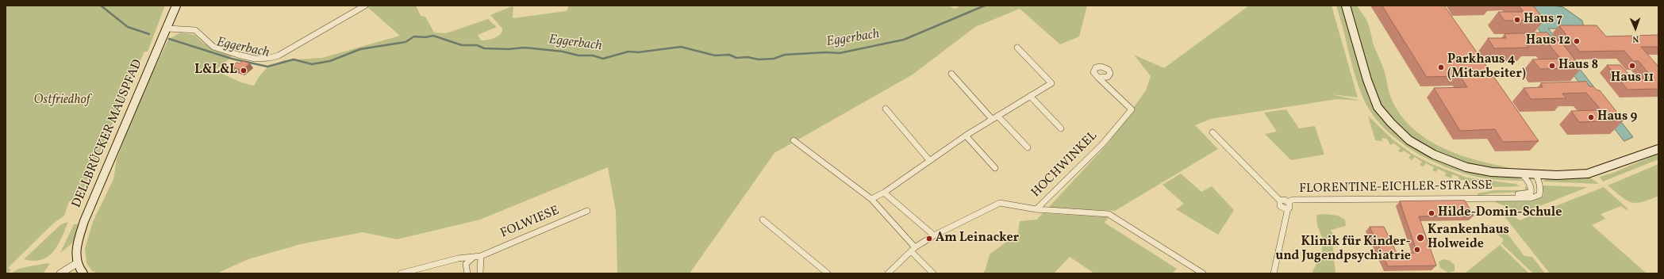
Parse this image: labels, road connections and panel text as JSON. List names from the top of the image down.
{
  "streets": {
    "main road": ["DELLBRÜCKER MAUSPFAD"],
    "street": ["HOCHWINKEL", "FLORENTINE-EICHLER-STRASSE", "FOLWIESE"]
  },
  "water": ["Eggerbach"],
  "parks": ["Ostfriedhof"],
  "places": [
    "Haus 7",
    "Haus 12",
    "Haus 8",
    "Haus 11",
    "Parkhaus 4 (Mitarbeiter)",
    "L&L&L",
    "Haus 9",
    "Hilde-Domin-Schule",
    "Krankenhaus Holweide",
    "Am Leinacker",
    "Klinik für Kinder- und Jugendpsychiatrie"
  ],
  "north": "bottom"
}
